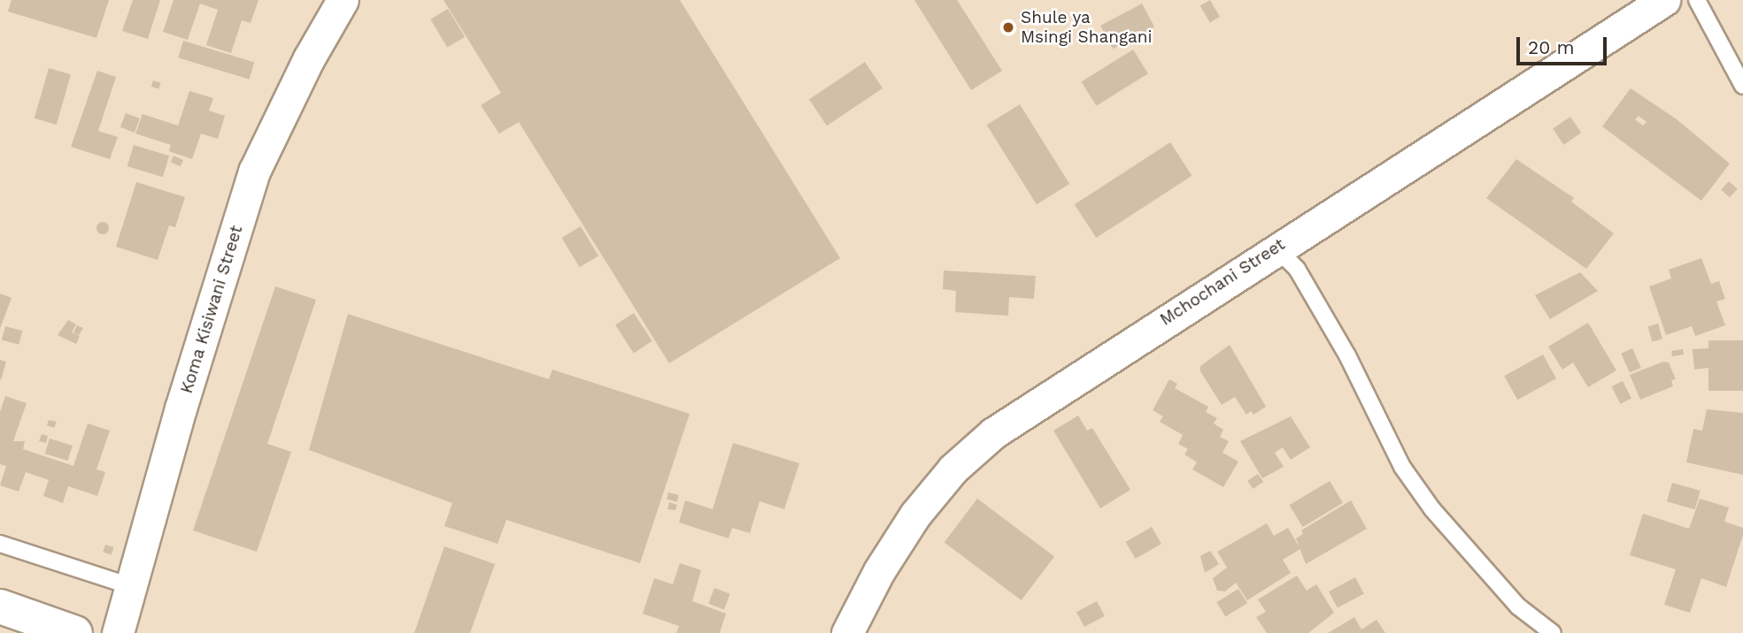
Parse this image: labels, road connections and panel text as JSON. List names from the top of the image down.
{
  "streets": {
    "street": ["Mchochani Street", "Koma Kisiwani Street"]
  },
  "places": ["Shule ya Msingi Shangani"],
  "scale_bar": "20 m"
}
